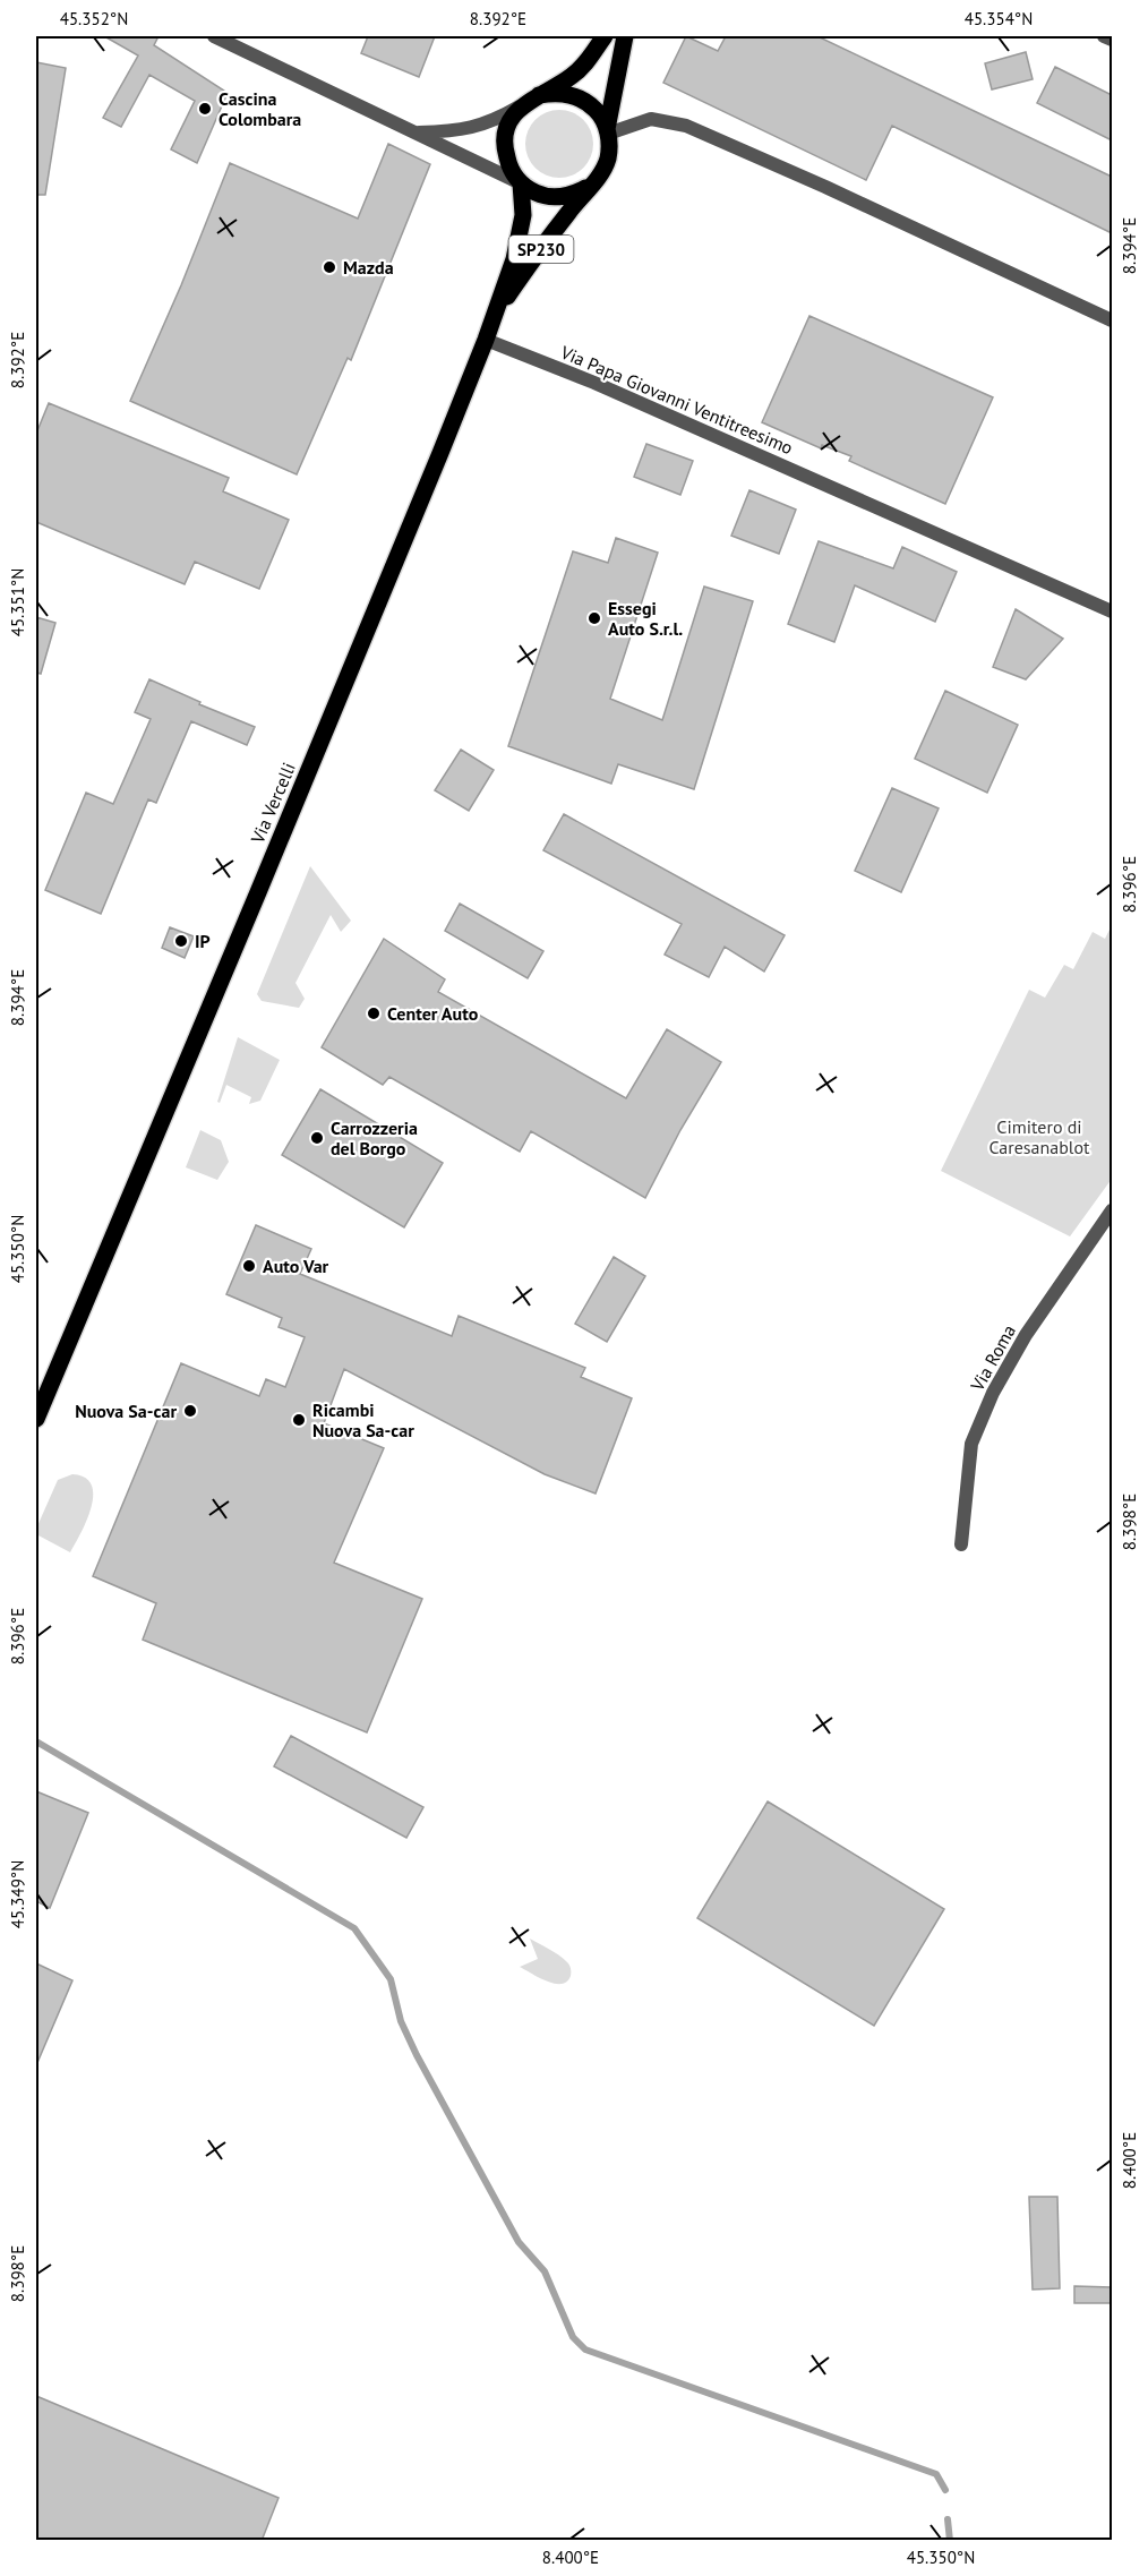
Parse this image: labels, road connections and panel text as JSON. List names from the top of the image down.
{
  "streets": {
    "main road": ["SP230", "Via Vercelli"],
    "street": ["Via Papa Giovanni Ventitreesimo", "Via Roma"]
  },
  "crossings": [
    ["Via Papa Giovanni Ventitreesimo", "Via Vercelli"]
  ],
  "parks": ["Cimitero di Caresanablot"],
  "places": [
    "Cascina Colombara",
    "Mazda",
    "Essegi Auto S.r.l.",
    "IP",
    "Center Auto",
    "Carrozzeria del Borgo",
    "Auto Var",
    "Nuova Sa-car",
    "Ricambi Nuova Sa-car"
  ],
  "coordinates": [
    "45.352°N",
    "8.392°E",
    "45.354°N",
    "8.394°E",
    "45.351°N",
    "8.396°E",
    "45.350°N",
    "8.398°E",
    "45.349°N",
    "8.400°E"
  ]
}
